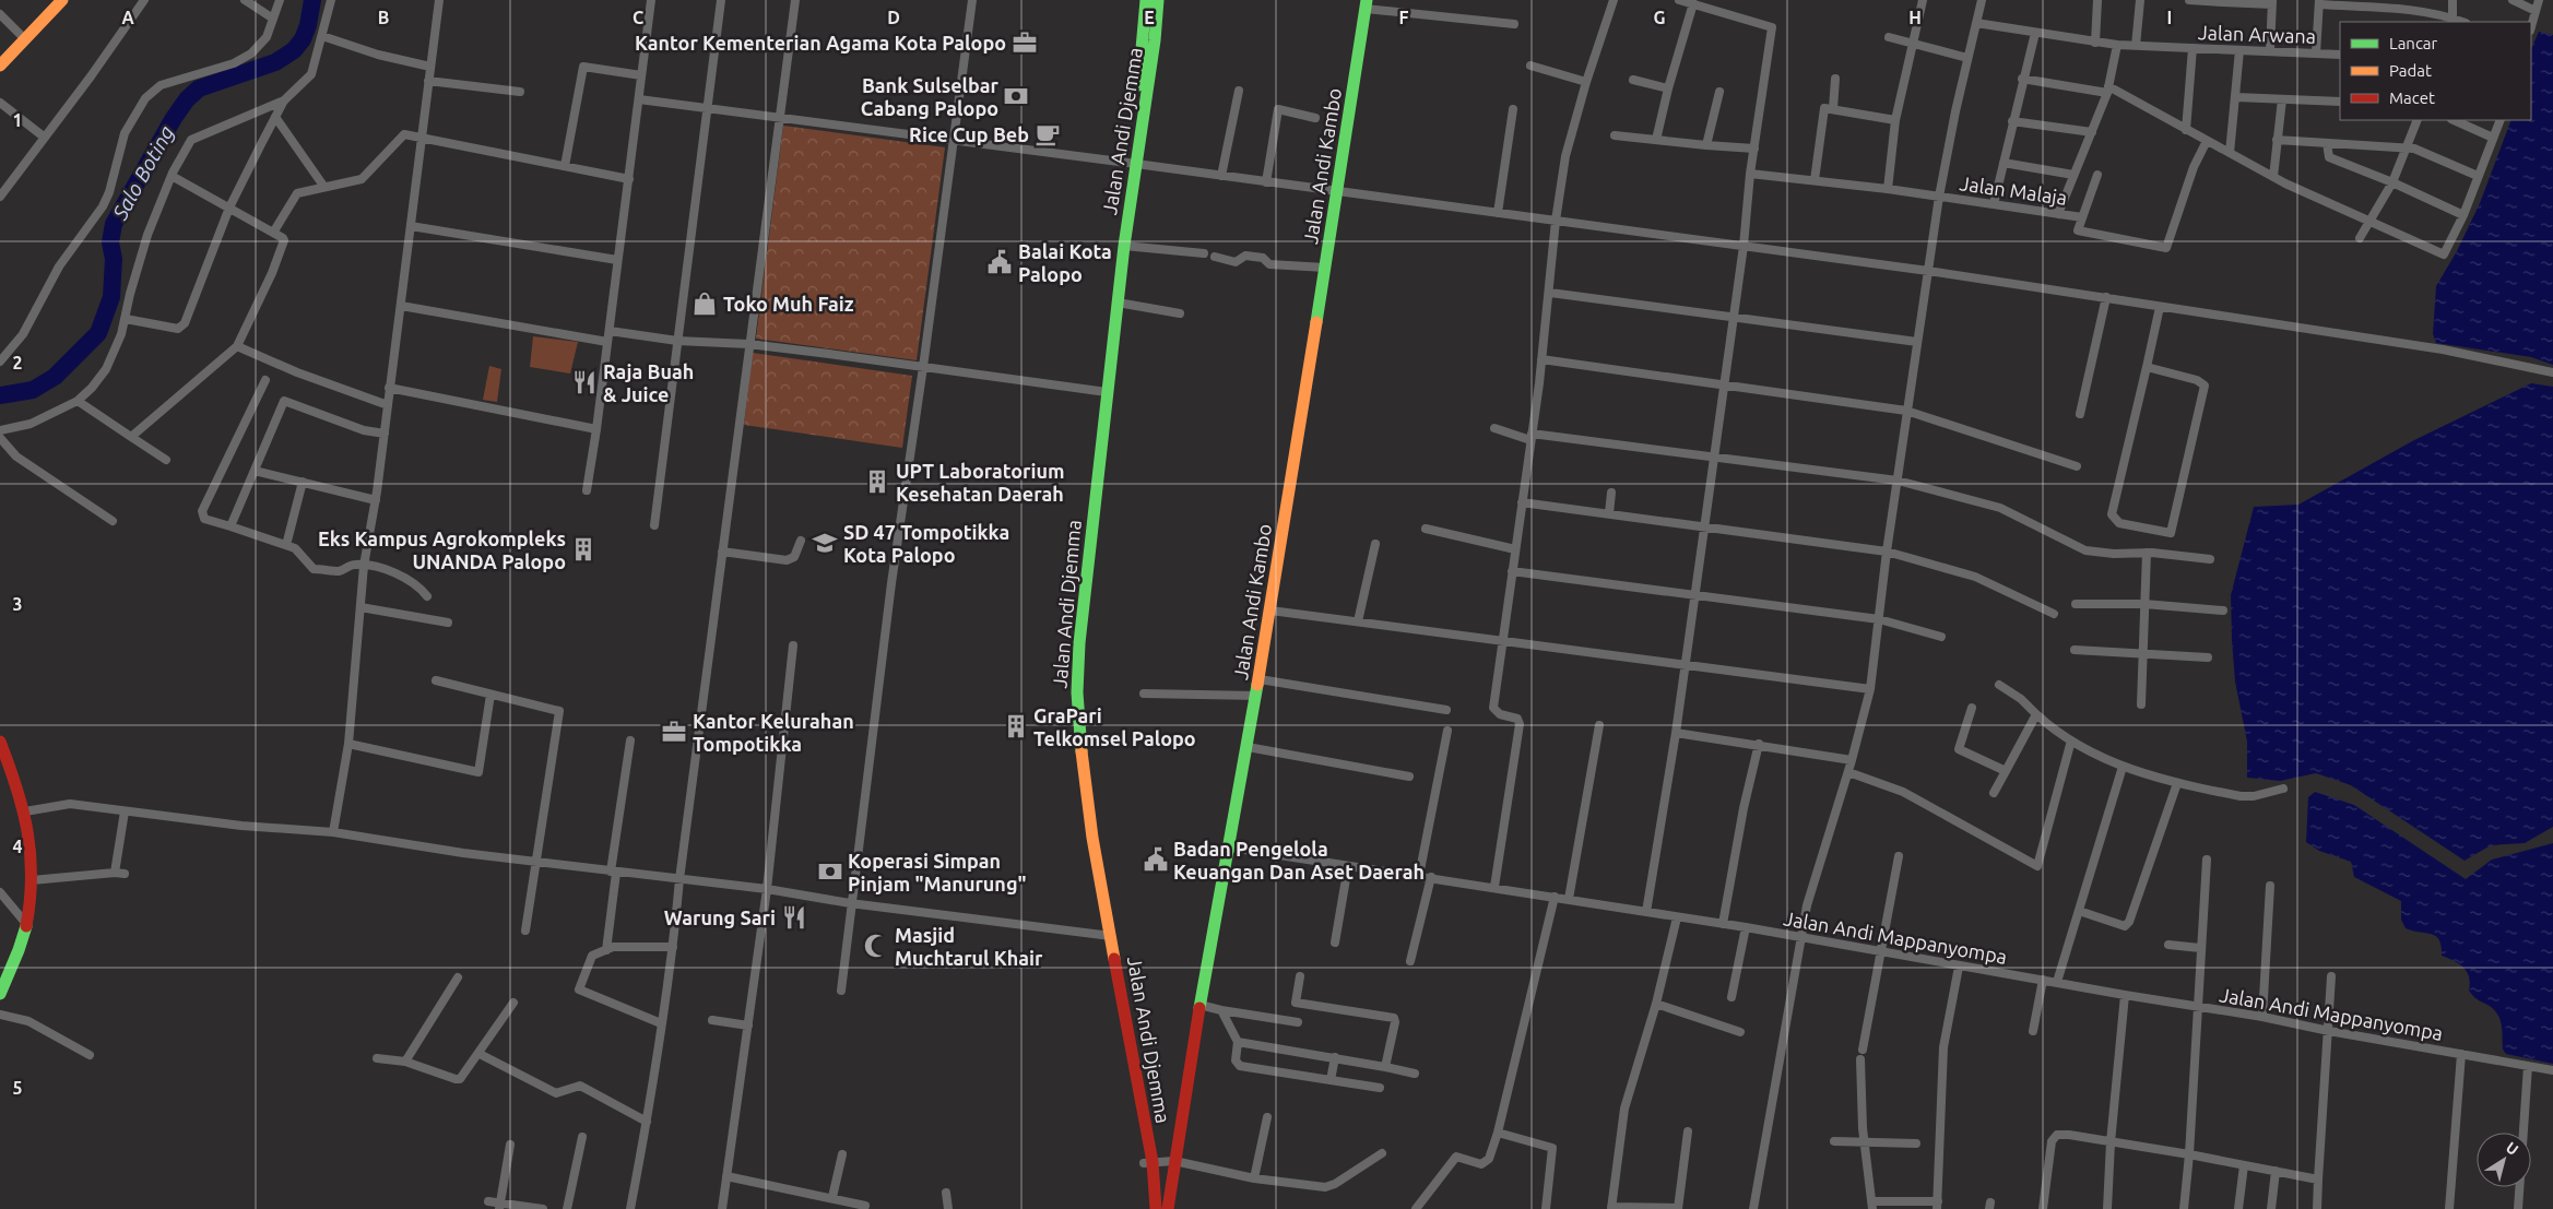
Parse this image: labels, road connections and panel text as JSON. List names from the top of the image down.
{
  "streets": {
    "main road": ["Jalan Andi Djemma", "Jalan Andi Kambo"],
    "street": ["Jalan Arwana", "Jalan Malaja", "Jalan Andi Mappanyompa"]
  },
  "crossings": [
    ["Jalan Andi Kambo", "Jalan Andi Mappanyompa"]
  ],
  "water": ["Salo Boting"],
  "places": {
    "office": ["Kantor Kementerian Agama Kota Palopo", "Kantor Kelurahan Tompotikka"],
    "bank": ["Bank Sulselbar Cabang Palopo", "Koperasi Simpan Pinjam \"Manurung\""],
    "cafe": ["Rice Cup Beb"],
    "public building": ["Balai Kota Palopo", "Badan Pengelola Keuangan Dan Aset Daerah"],
    "shop": ["Toko Muh Faiz"],
    "restaurant": ["Raja Buah & Juice", "Warung Sari"],
    "building": ["UPT Laboratorium Kesehatan Daerah", "Eks Kampus Agrokompleks UNANDA Palopo", "GraPari Telkomsel Palopo"],
    "school or university": ["SD 47 Tompotikka Kota Palopo"],
    "mosque": ["Masjid Muchtarul Khair"]
  },
  "legend": ["Lancar", "Padat", "Macet"],
  "north": "top right",
  "grid": {
    "columns": [
      "A",
      "B",
      "C",
      "D",
      "E",
      "F",
      "G",
      "H",
      "I"
    ],
    "rows": [
      "1",
      "2",
      "3",
      "4",
      "5"
    ]
  }
}
